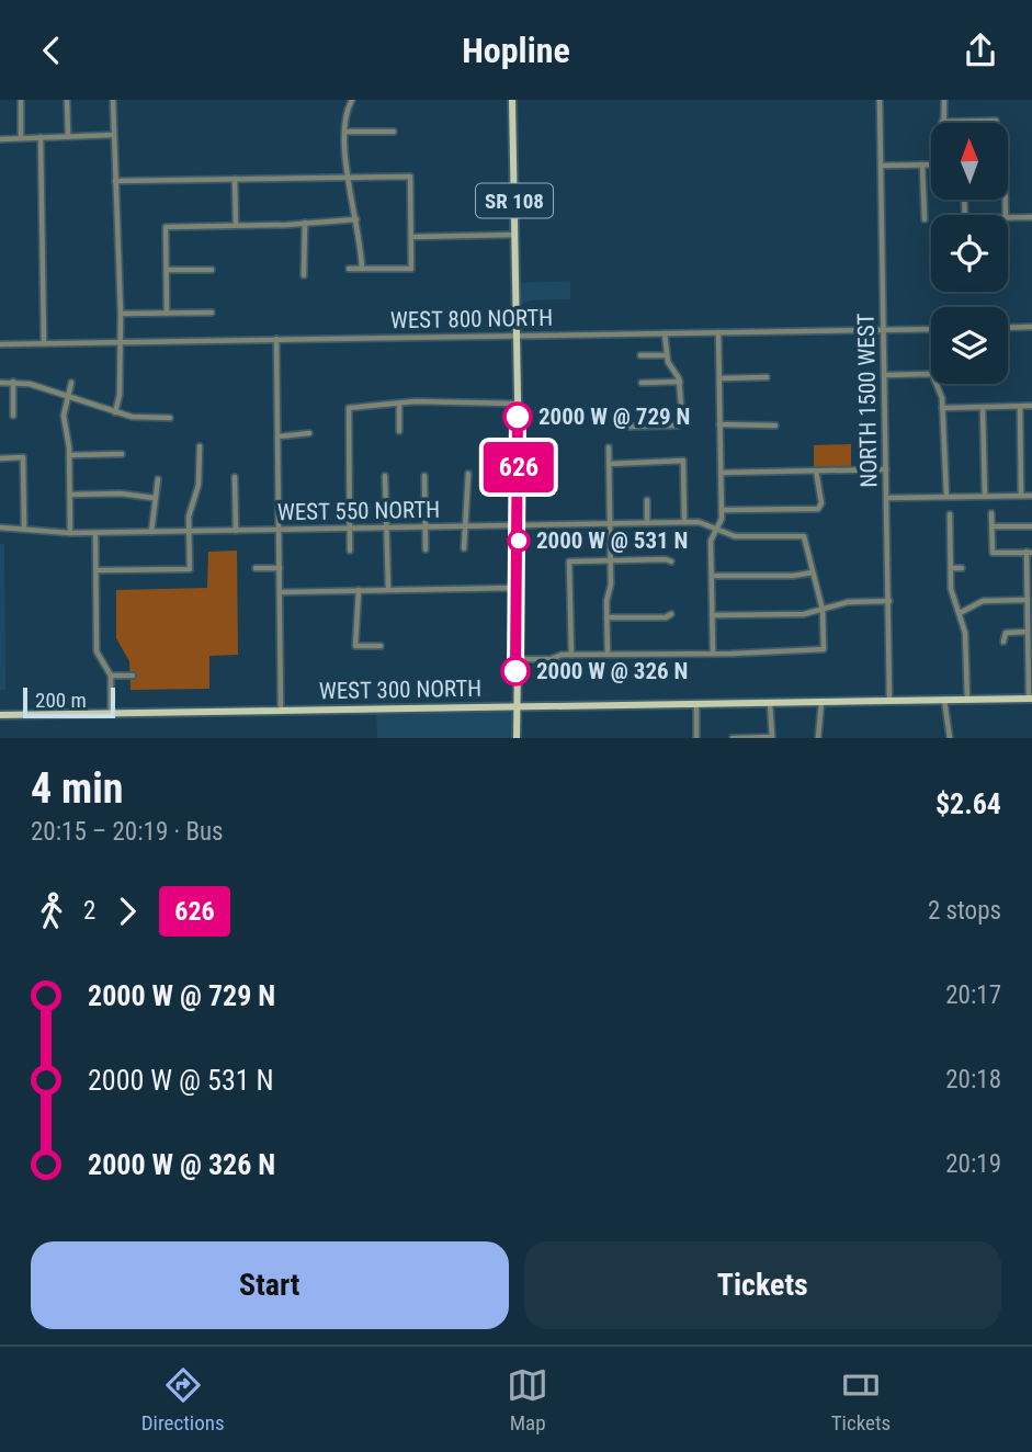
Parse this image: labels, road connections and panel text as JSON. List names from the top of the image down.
{
  "streets": {
    "main road": ["SR 108", "WEST 300 NORTH"],
    "street": ["WEST 800 NORTH", "NORTH 1500 WEST", "WEST 550 NORTH"]
  },
  "crossings": [
    ["SR 108", "WEST 800 NORTH"],
    ["SR 108", "WEST 550 NORTH"],
    ["SR 108", "WEST 300 NORTH"],
    ["WEST 800 NORTH", "NORTH 1500 WEST"],
    ["NORTH 1500 WEST", "WEST 300 NORTH"]
  ],
  "places": ["2000 W @ 729 N", "2000 W @ 531 N", "2000 W @ 326 N"],
  "lines": ["bus line 626"],
  "scale_bar": "200 m",
  "north": "top",
  "page": {
    "header": "Hopline",
    "on_map": "626",
    "scale": "200 m",
    "heading": ["4 min", "20:15 – 20:19 · Bus", "$2.64"],
    "legs": ["2", "626", "2 stops"],
    "list": [
      {
        "name": "2000 W @ 729 N",
        "value": "20:17"
      },
      {
        "name": "2000 W @ 531 N",
        "value": "20:18"
      },
      {
        "name": "2000 W @ 326 N",
        "value": "20:19"
      }
    ],
    "buttons": ["Start", "Tickets"],
    "tabs": ["Directions", "Map", "Tickets"]
  }
}
